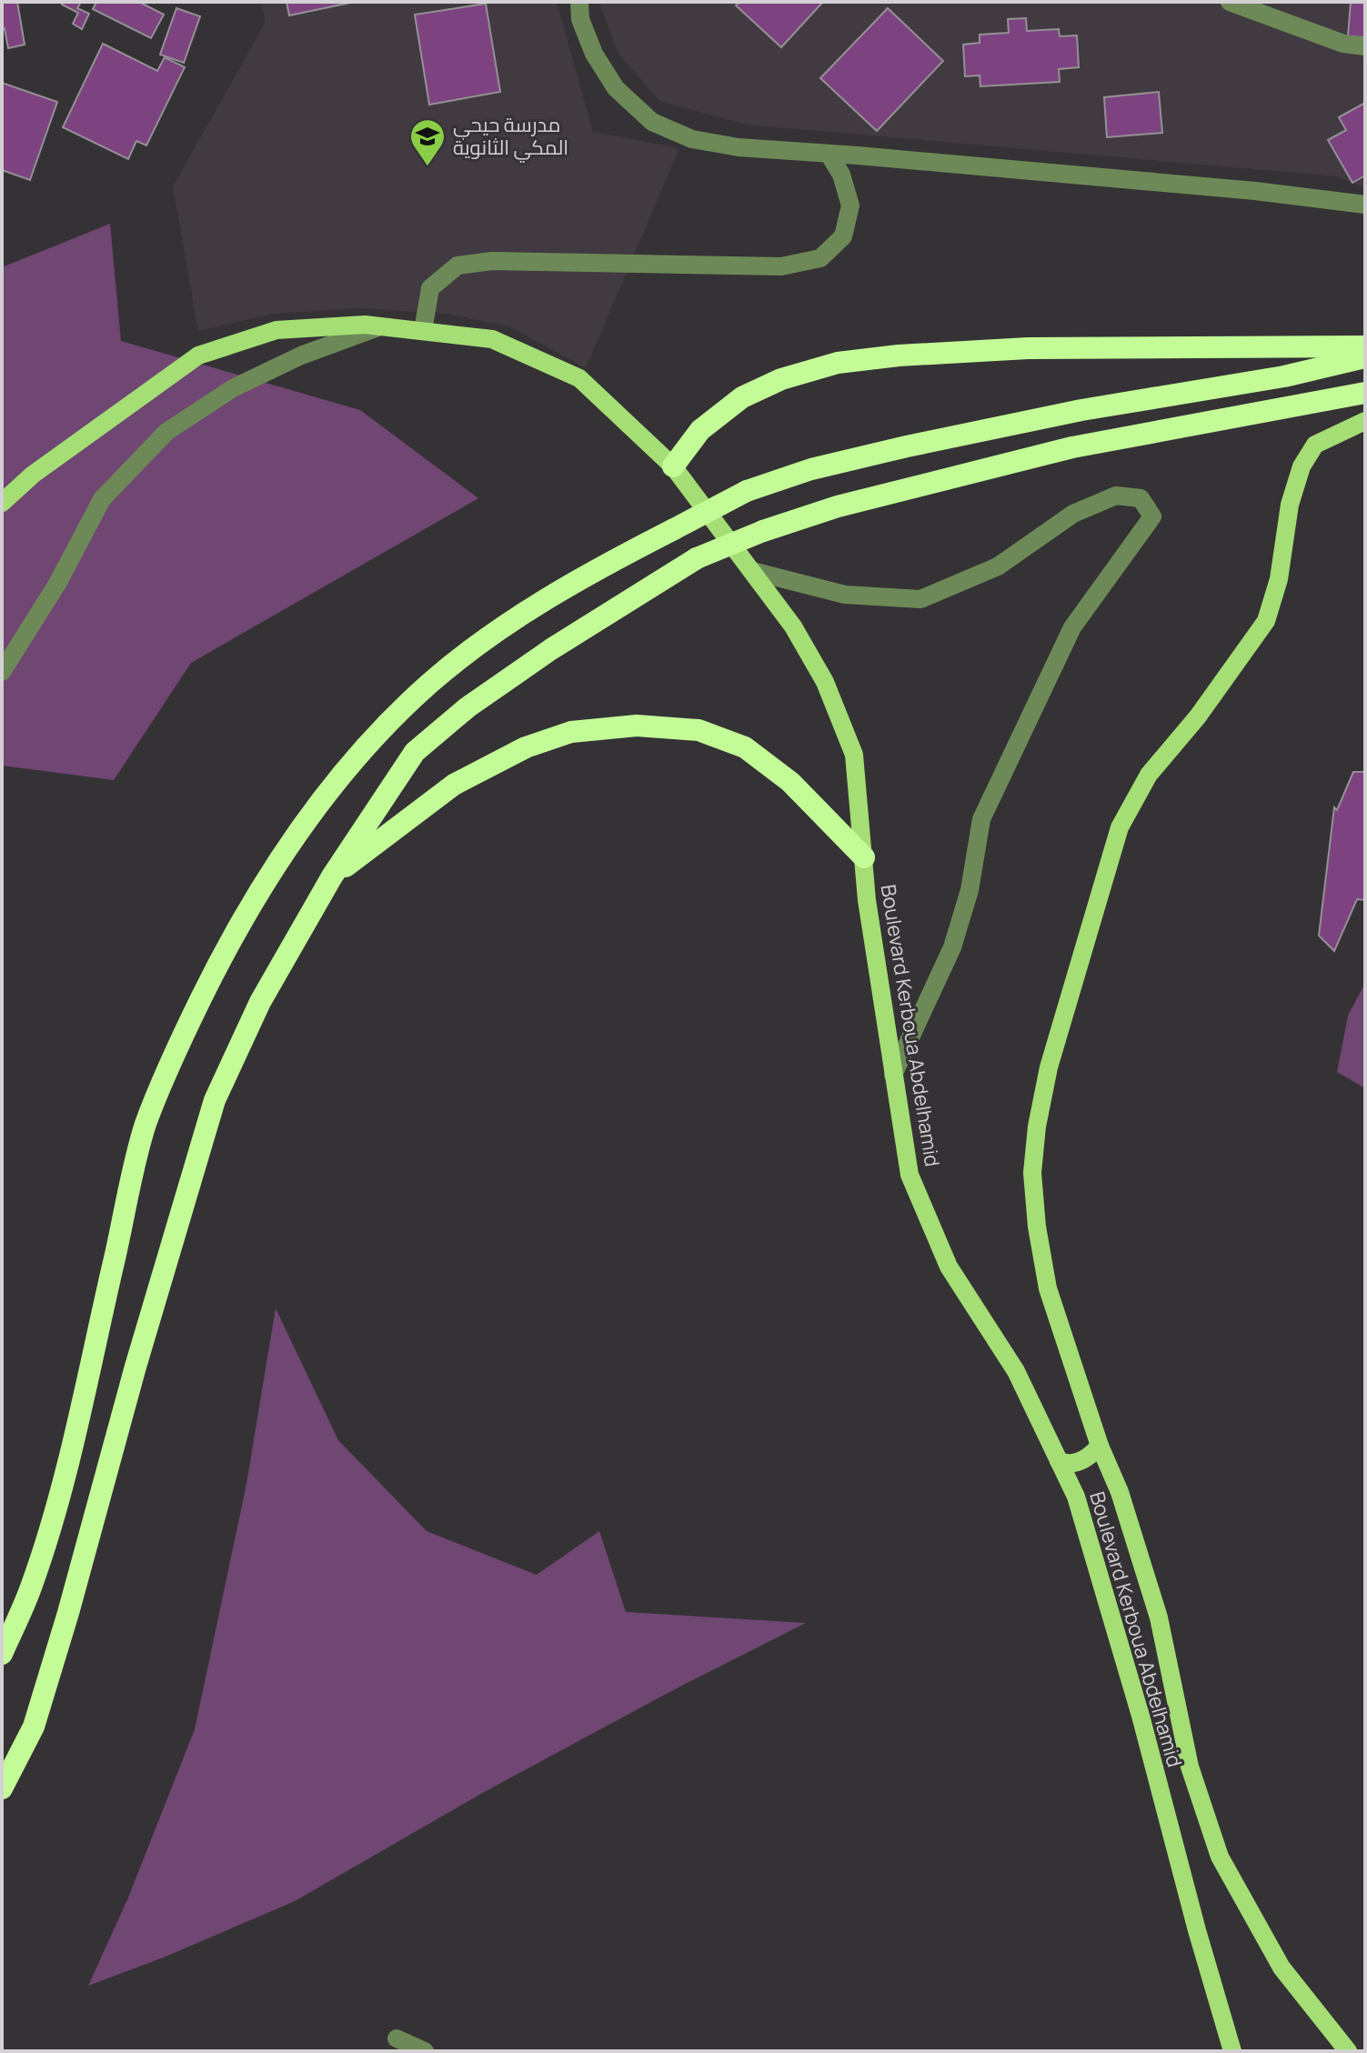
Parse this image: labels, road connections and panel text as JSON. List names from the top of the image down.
{
  "streets": {
    "main road": ["Boulevard Kerboua Abdelhamid"]
  },
  "places": {
    "school or university": ["مدرسة حيحي المكي الثانوية"]
  }
}
